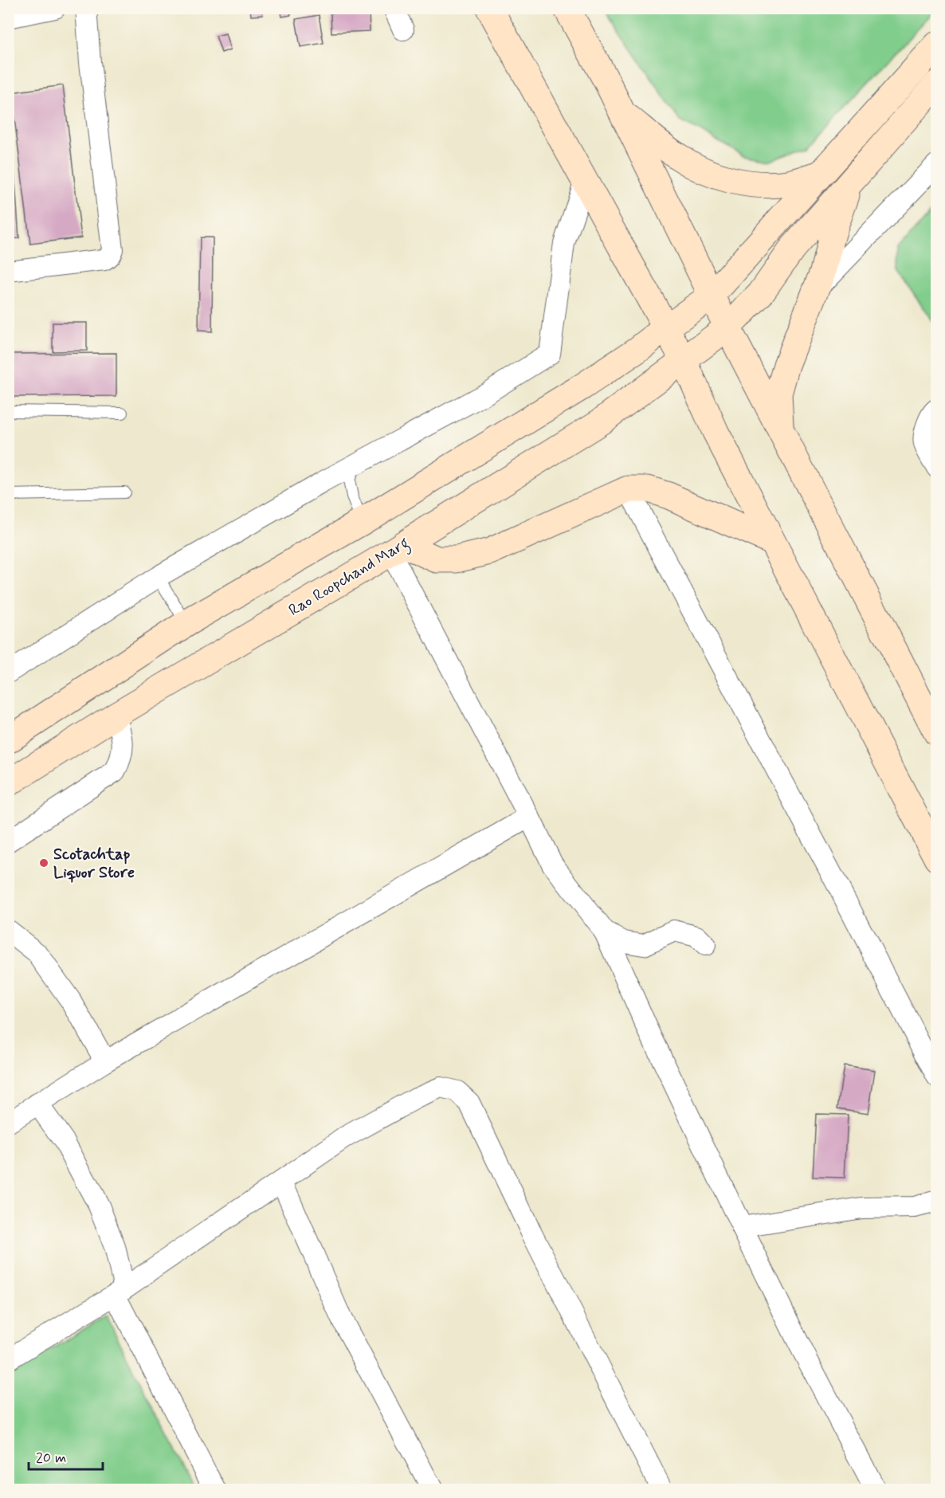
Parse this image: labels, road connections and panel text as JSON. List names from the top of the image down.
{
  "streets": {
    "main road": ["Rao Roopchand Marg"]
  },
  "places": ["Scotachtap Liquor Store"],
  "scale_bar": "20 m"
}
